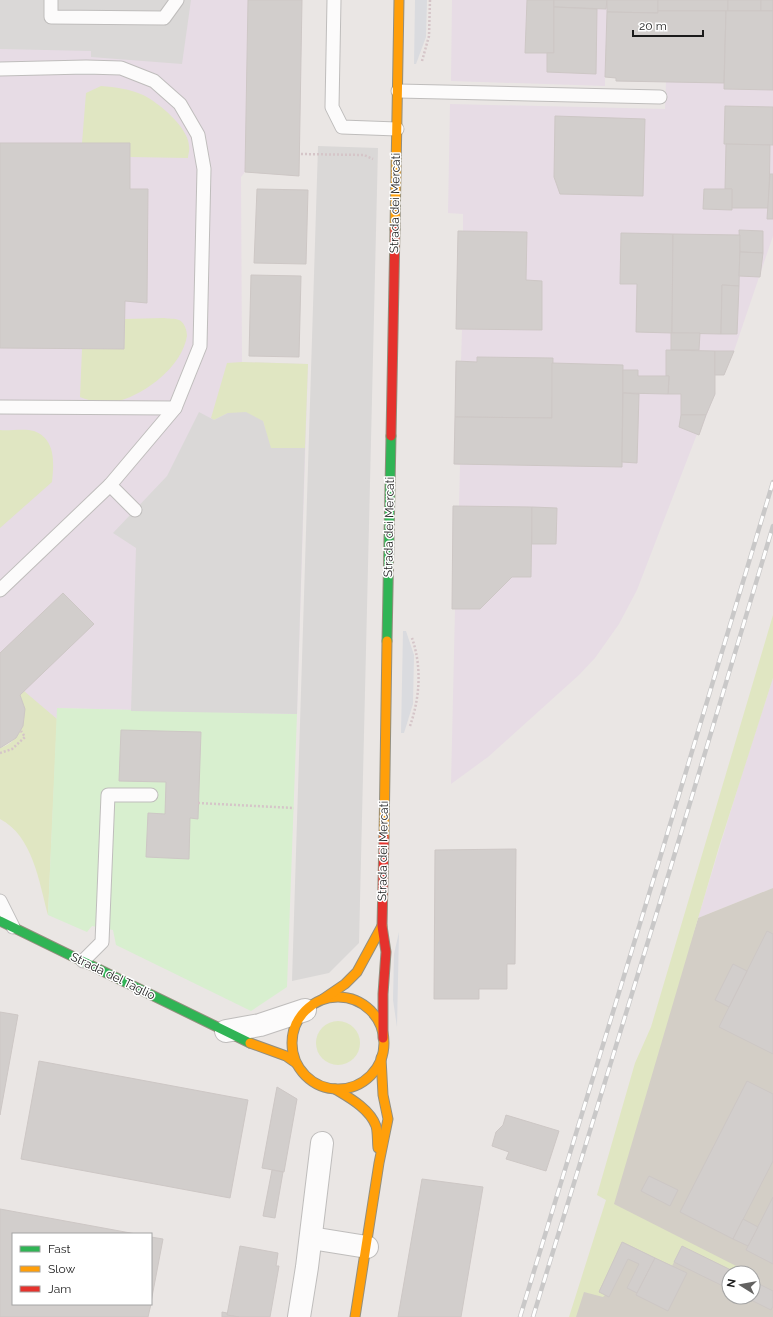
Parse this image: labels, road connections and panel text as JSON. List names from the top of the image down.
{
  "streets": {
    "street": ["Strada dei Mercati", "Strada del Taglio"]
  },
  "crossings": [
    ["Strada dei Mercati", "Strada del Taglio"]
  ],
  "legend": ["Fast", "Slow", "Jam"],
  "scale_bar": "20 m",
  "north": "left"
}
